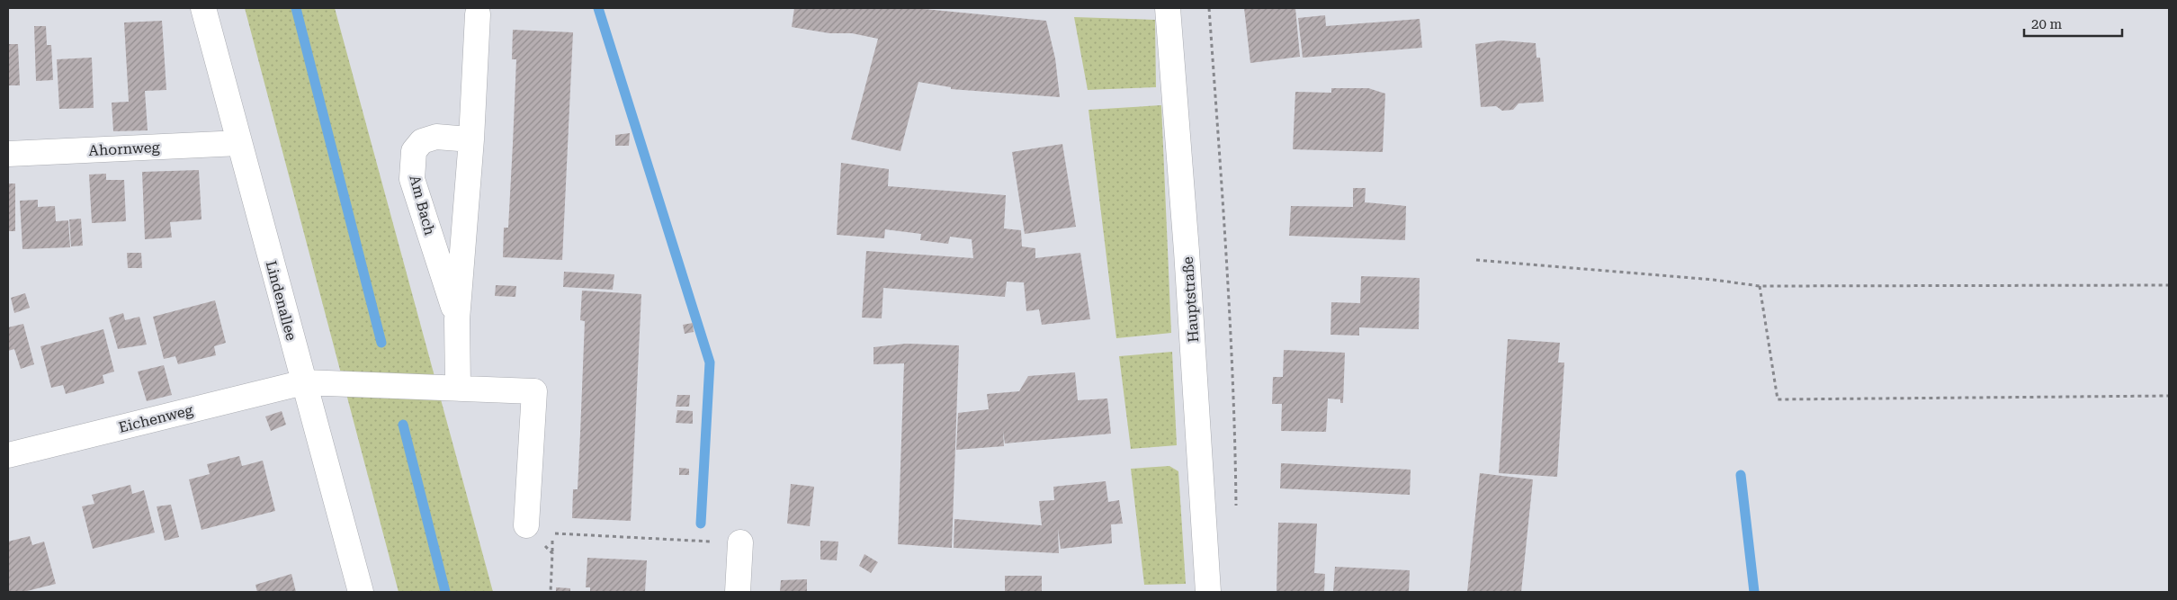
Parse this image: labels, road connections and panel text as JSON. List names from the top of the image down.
{
  "streets": {
    "street": [
      "Ahornweg",
      "Am Bach",
      "Hauptstraße",
      "Lindenallee",
      "Eichenweg"
    ]
  },
  "crossings": [
    ["Ahornweg", "Lindenallee"],
    ["Lindenallee", "Eichenweg"]
  ],
  "scale_bar": "20 m"
}
